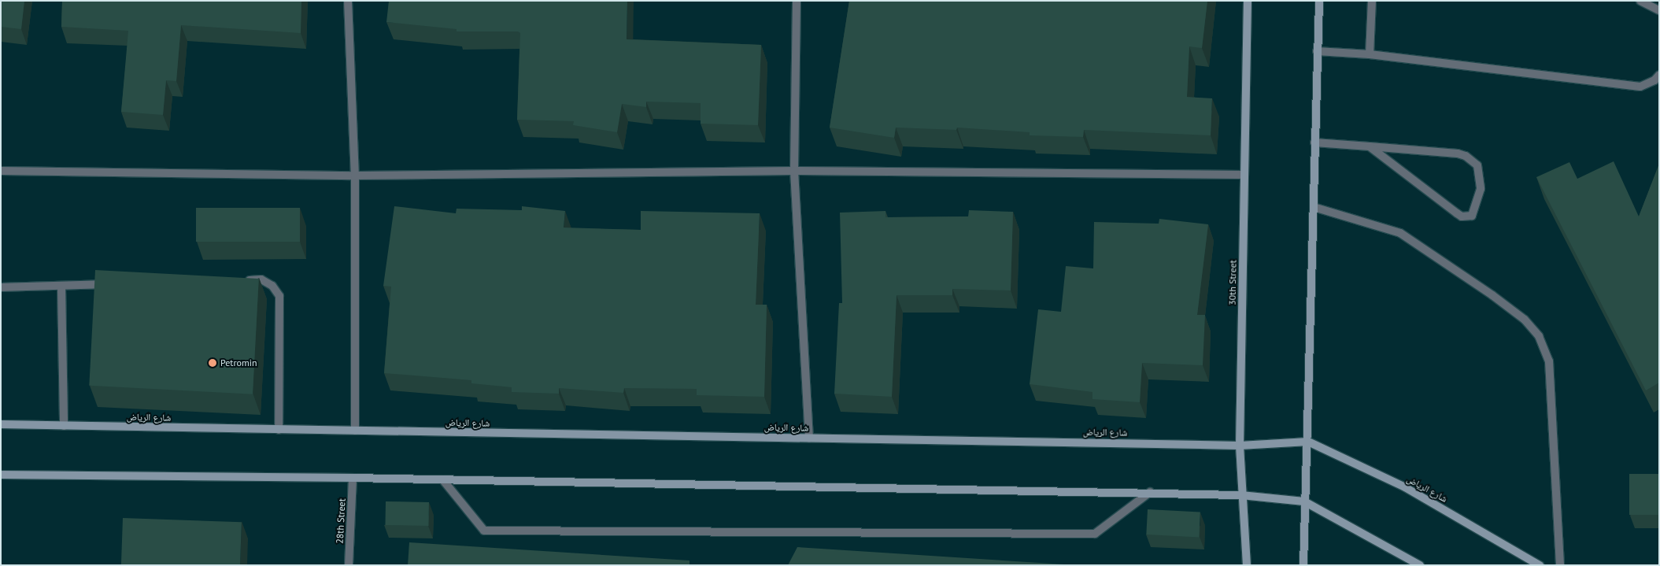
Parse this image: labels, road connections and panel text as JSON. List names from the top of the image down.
{
  "streets": {
    "main road": ["30th Street", "شارع الرياض"],
    "street": ["28th Street"]
  },
  "crossings": [
    ["30th Street", "شارع الرياض"]
  ],
  "places": ["Petromin"]
}
